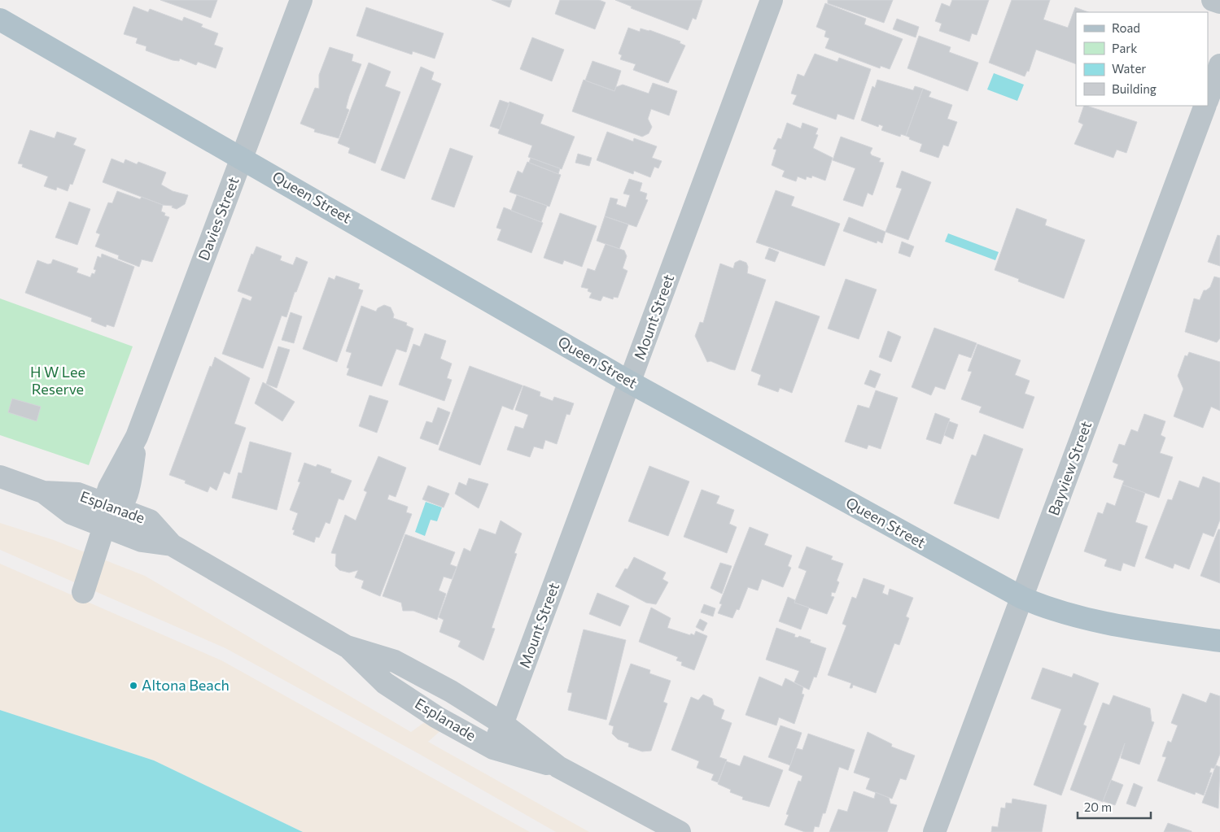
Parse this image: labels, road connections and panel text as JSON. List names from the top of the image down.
{
  "streets": {
    "main road": ["Queen Street"],
    "street": [
      "Davies Street",
      "Mount Street",
      "Bayview Street",
      "Esplanade"
    ]
  },
  "crossings": [
    ["Queen Street", "Davies Street"],
    ["Queen Street", "Mount Street"],
    ["Queen Street", "Bayview Street"],
    ["Davies Street", "Esplanade"],
    ["Mount Street", "Esplanade"]
  ],
  "parks": ["H W Lee Reserve"],
  "places": ["Altona Beach"],
  "legend": [
    "Road",
    "Park",
    "Water",
    "Building"
  ],
  "scale_bar": "20 m"
}
